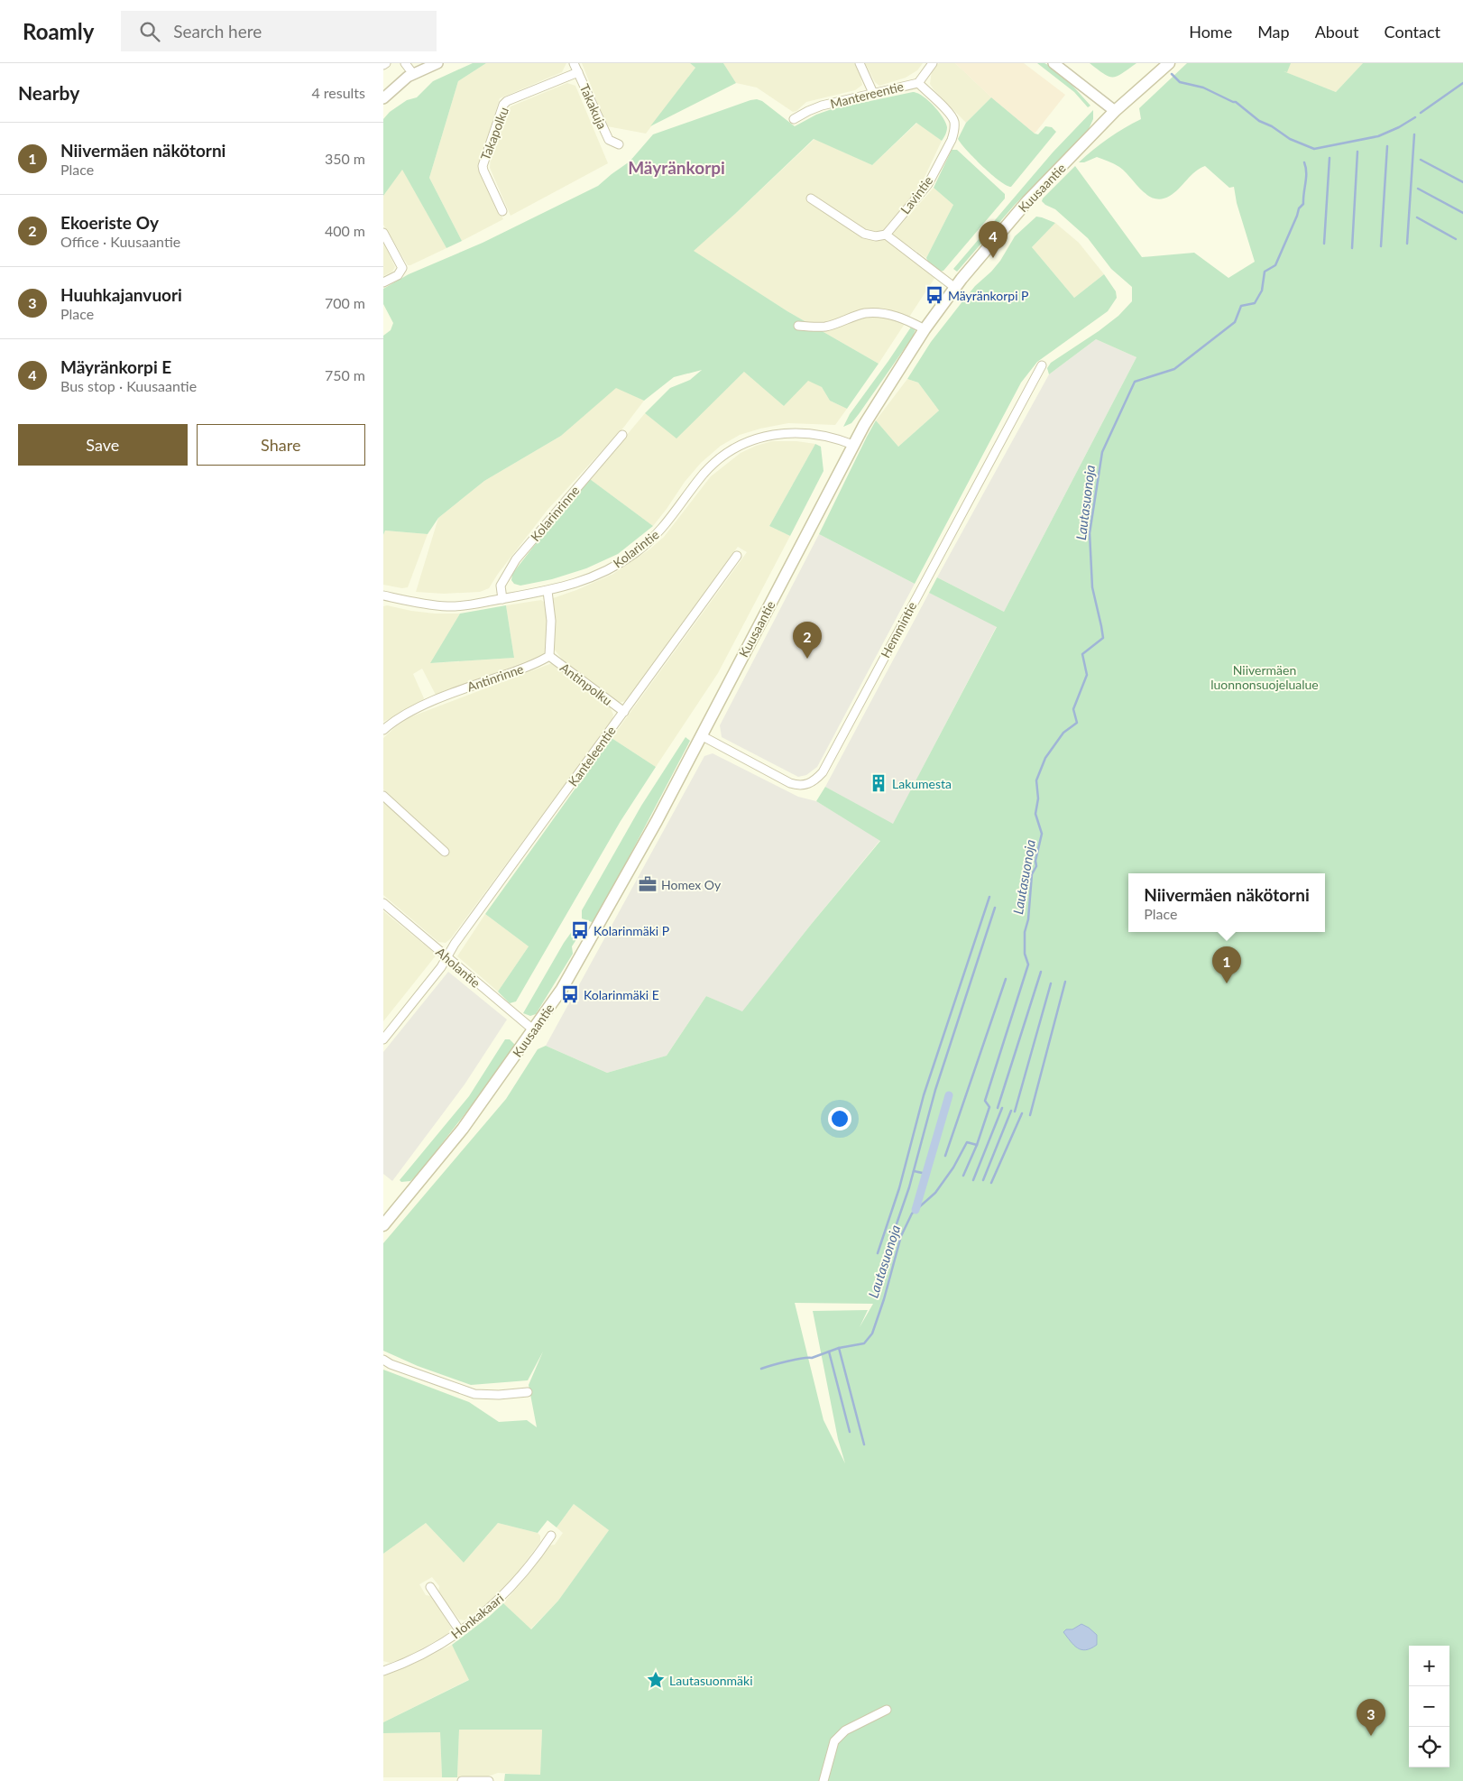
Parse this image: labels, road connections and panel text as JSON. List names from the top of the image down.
{
  "streets": {
    "main road": ["Kuusaantie"],
    "street": [
      "Mantereentie",
      "Takakuja",
      "Takapolku",
      "Lavintie",
      "Kolarinrinne",
      "Kolarintie",
      "Hemmintie",
      "Antinrinne",
      "Antinpolku",
      "Kanteleentie",
      "Aholantie",
      "Honkakaari"
    ]
  },
  "crossings": [
    ["Mantereentie", "Lavintie"],
    ["Takakuja", "Takapolku"],
    ["Kuusaantie", "Kolarintie"],
    ["Kuusaantie", "Hemmintie"],
    ["Kuusaantie", "Aholantie"],
    ["Kolarinrinne", "Kolarintie"],
    ["Antinrinne", "Antinpolku"],
    ["Antinpolku", "Kanteleentie"],
    ["Kanteleentie", "Aholantie"]
  ],
  "districts": ["Mäyränkorpi"],
  "water": ["Lautasuonoja"],
  "parks": ["Niivermäen luonnonsuojelualue"],
  "places": {
    "bus stop": ["Mäyränkorpi P", "Kolarinmäki P", "Kolarinmäki E"],
    "building": ["Lakumesta"],
    "office": ["Homex Oy"],
    "place": ["Lautasuonmäki"]
  },
  "page": {
    "header": "Roamly",
    "search": "Search here",
    "nav": [
      "Home",
      "Map",
      "About",
      "Contact"
    ],
    "heading": ["Nearby", "4 results"],
    "list": [
      {
        "mark": "1",
        "name": "Niivermäen näkötorni",
        "note": "Place",
        "value": "350 m"
      },
      {
        "mark": "2",
        "name": "Ekoeriste Oy",
        "note": "Office · Kuusaantie",
        "value": "400 m"
      },
      {
        "mark": "3",
        "name": "Huuhkajanvuori",
        "note": "Place",
        "value": "700 m"
      },
      {
        "mark": "4",
        "name": "Mäyränkorpi E",
        "note": "Bus stop · Kuusaantie",
        "value": "750 m"
      }
    ],
    "pins": [
      "4",
      "2",
      "1",
      "3"
    ],
    "buttons": ["Save", "Share"],
    "popup": ["Niivermäen näkötorni", "Place"],
    "map_buttons": ["+", "−"]
  }
}
